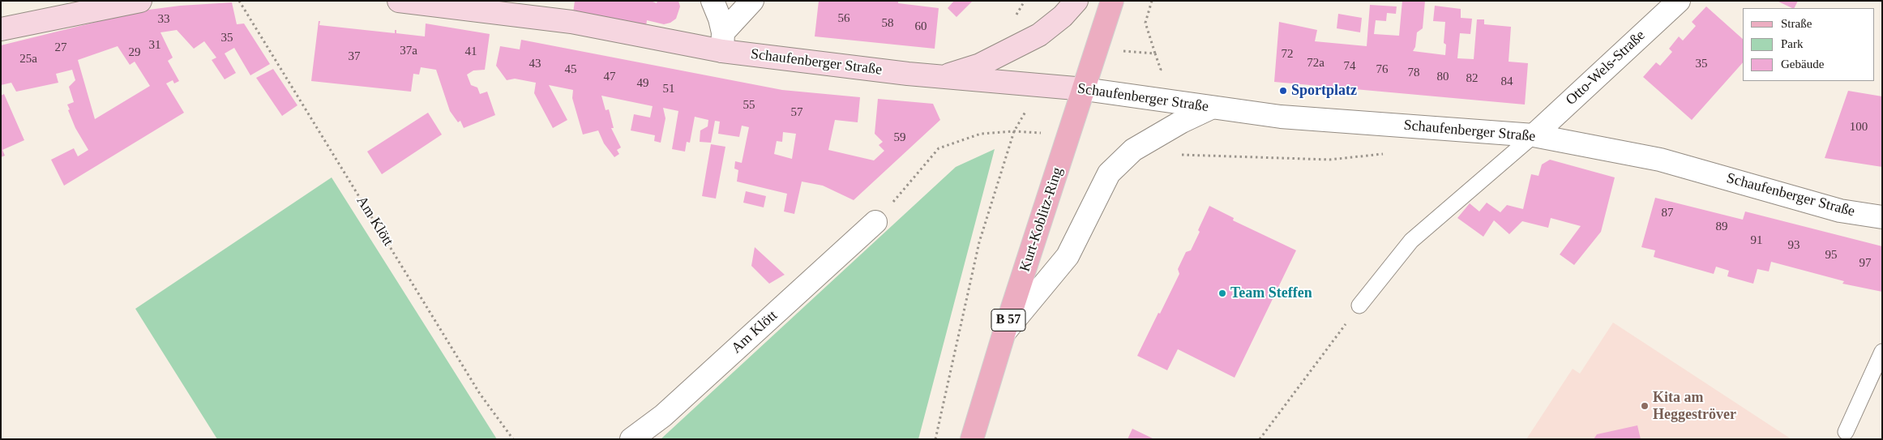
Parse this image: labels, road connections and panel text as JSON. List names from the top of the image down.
{
  "streets": {
    "main road": ["Kurt-Koblitz-Ring", "B 57"],
    "street": ["Schaufenberger Straße", "Otto-Wels-Straße", "Am Klött"]
  },
  "crossings": [
    ["Schaufenberger Straße", "Otto-Wels-Straße"],
    ["Schaufenberger Straße", "Kurt-Koblitz-Ring"]
  ],
  "places": ["Sportplatz", "Team Steffen", "Kita am Heggeströver"],
  "house_numbers": [
    "56",
    "33",
    "58",
    "60",
    "35",
    "31",
    "27",
    "37a",
    "41",
    "29",
    "72",
    "37",
    "25a",
    "72a",
    "43",
    "35",
    "74",
    "45",
    "76",
    "78",
    "47",
    "80",
    "82",
    "84",
    "49",
    "51",
    "55",
    "57",
    "100",
    "59",
    "87",
    "89",
    "91",
    "93",
    "95",
    "97"
  ],
  "legend": ["Straße", "Park", "Gebäude"]
}
